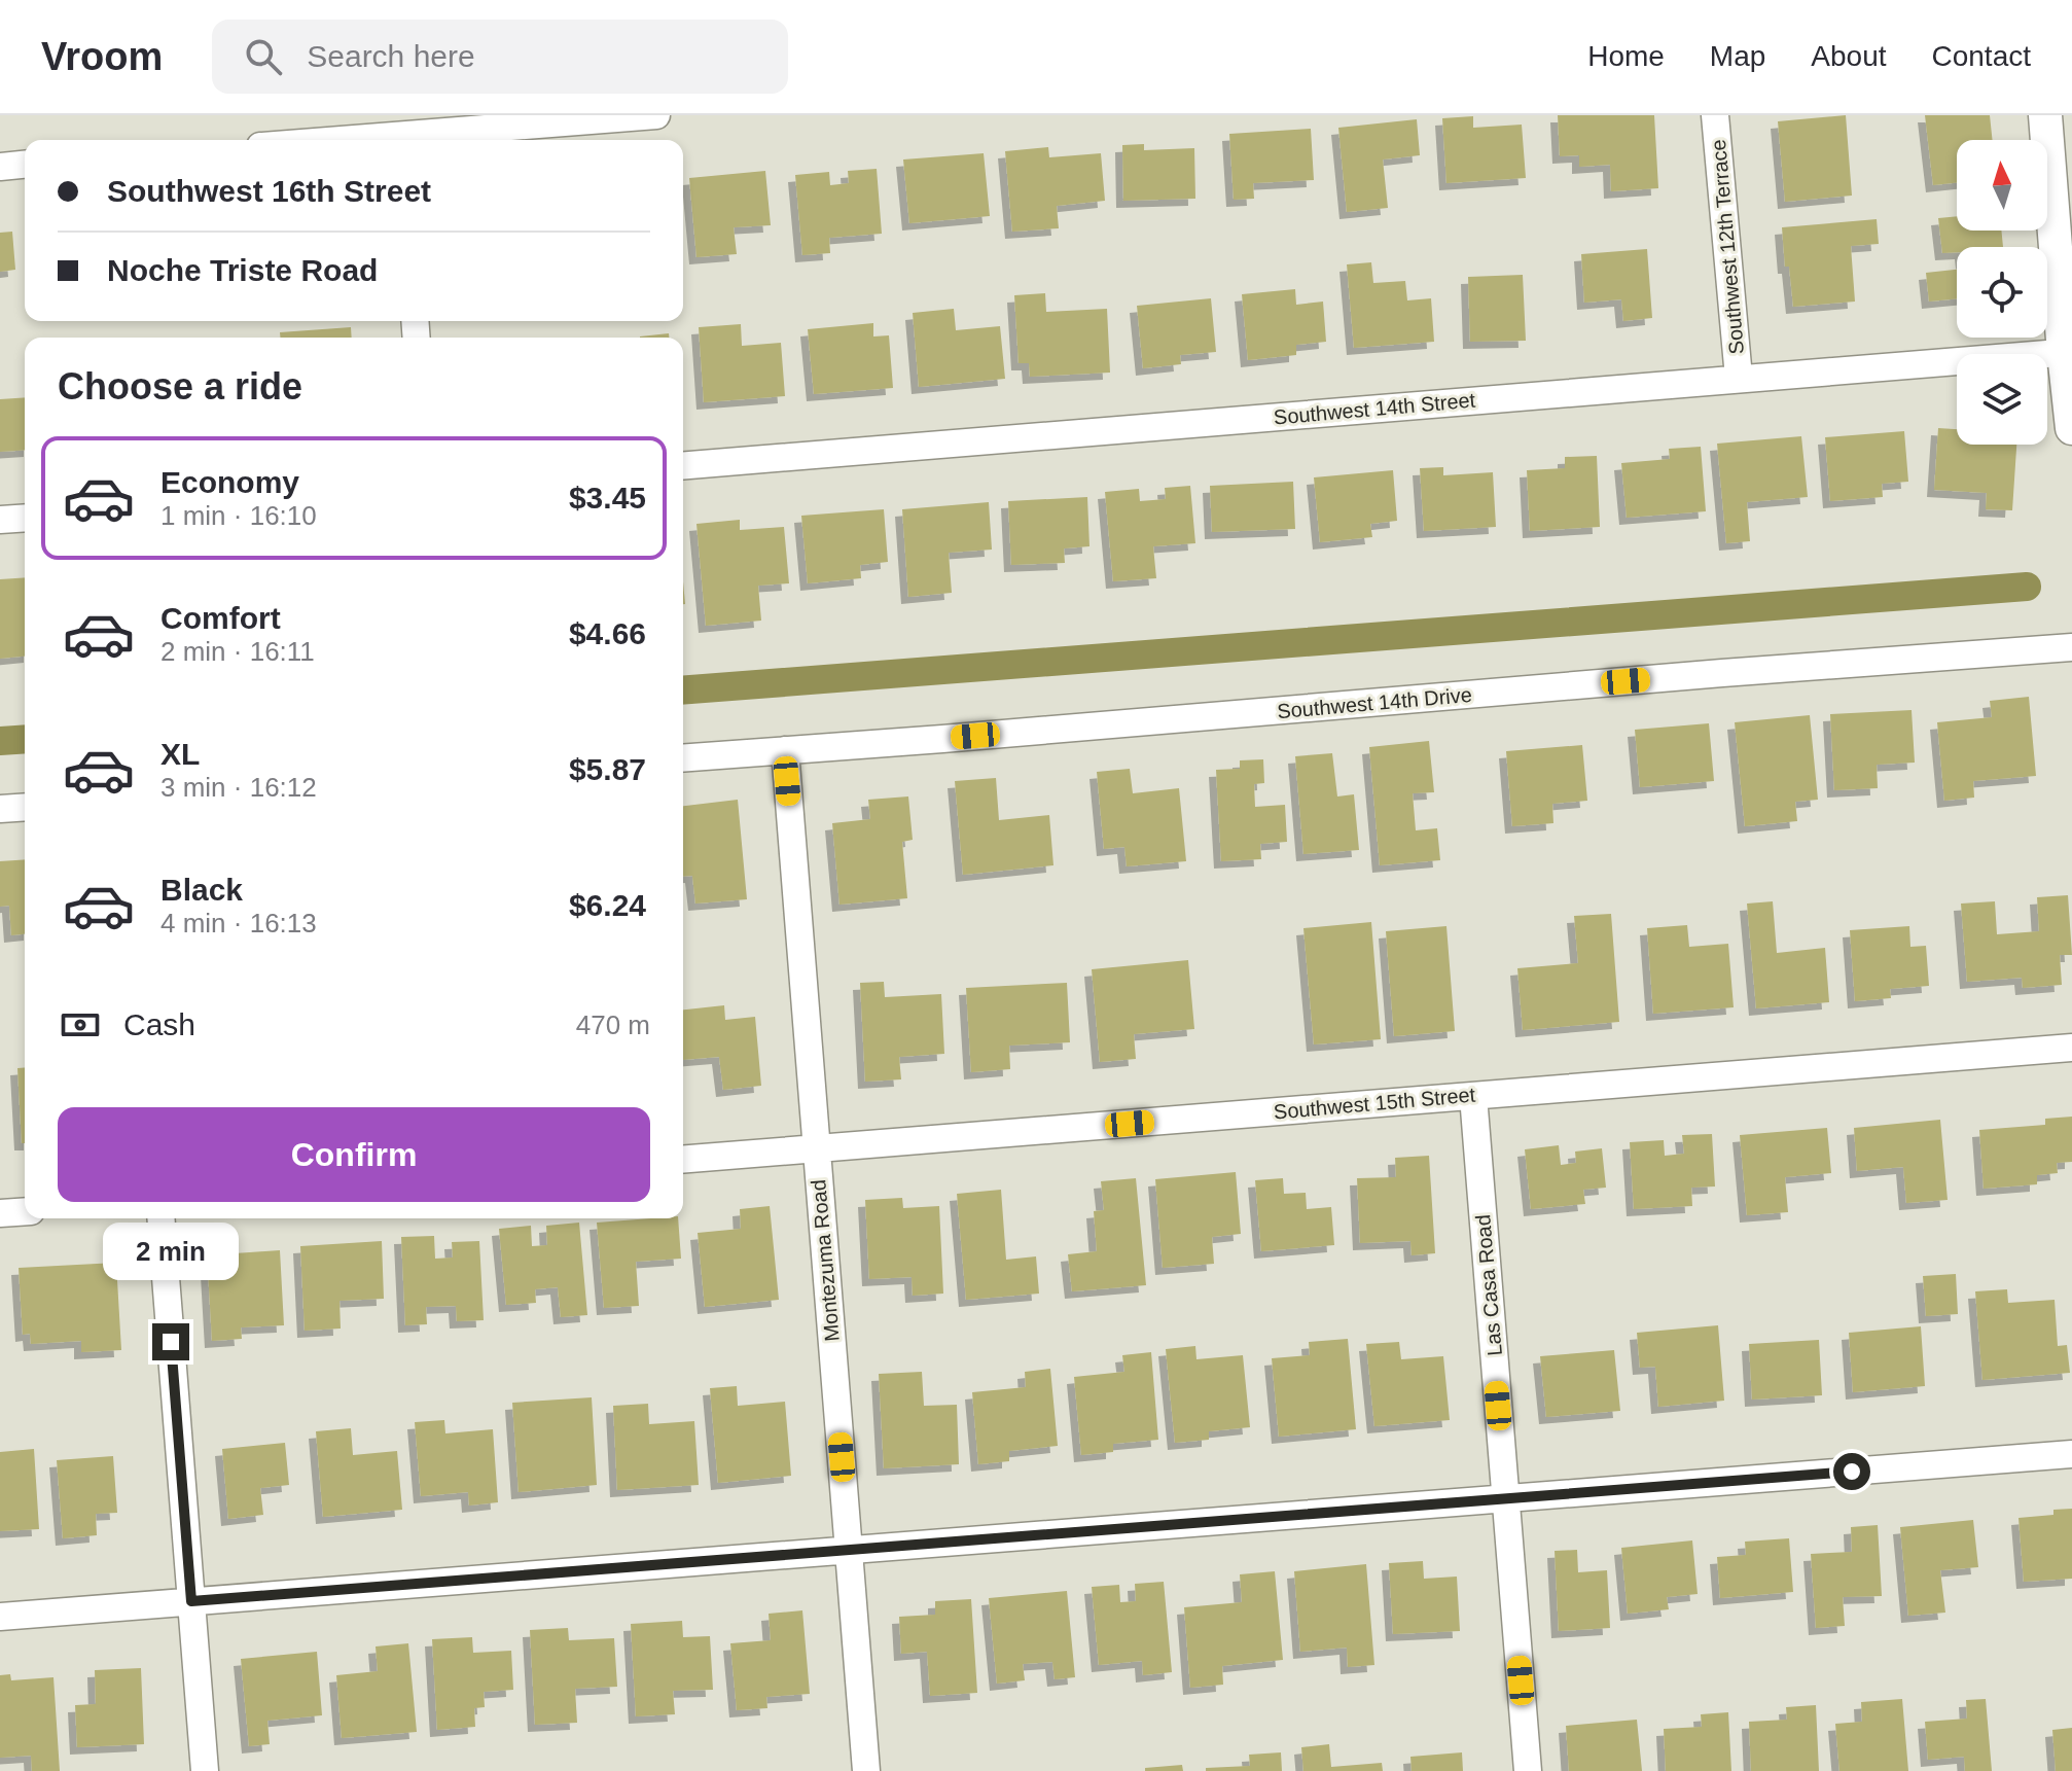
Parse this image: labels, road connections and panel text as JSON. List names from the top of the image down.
{
  "streets": {
    "street": [
      "Southwest 12th Terrace",
      "Southwest 14th Street",
      "Southwest 14th Drive",
      "Southwest 15th Street",
      "Montezuma Road",
      "Las Casa Road"
    ]
  },
  "crossings": [
    ["Southwest 12th Terrace", "Southwest 14th Street"],
    ["Southwest 14th Drive", "Montezuma Road"],
    ["Southwest 15th Street", "Montezuma Road"],
    ["Southwest 15th Street", "Las Casa Road"]
  ],
  "north": "top",
  "page": {
    "header": "Vroom",
    "search": "Search here",
    "nav": [
      "Home",
      "Map",
      "About",
      "Contact"
    ],
    "banner": ["Southwest 16th Street", "Noche Triste Road"],
    "heading": "Choose a ride",
    "list": [
      {
        "name": "Economy",
        "note": "1 min · 16:10",
        "value": "$3.45"
      },
      {
        "name": "Comfort",
        "note": "2 min · 16:11",
        "value": "$4.66"
      },
      {
        "name": "XL",
        "note": "3 min · 16:12",
        "value": "$5.87"
      },
      {
        "name": "Black",
        "note": "4 min · 16:13",
        "value": "$6.24"
      }
    ],
    "pay": ["Cash", "470 m"],
    "buttons": "Confirm",
    "bubble": "2 min"
  }
}
